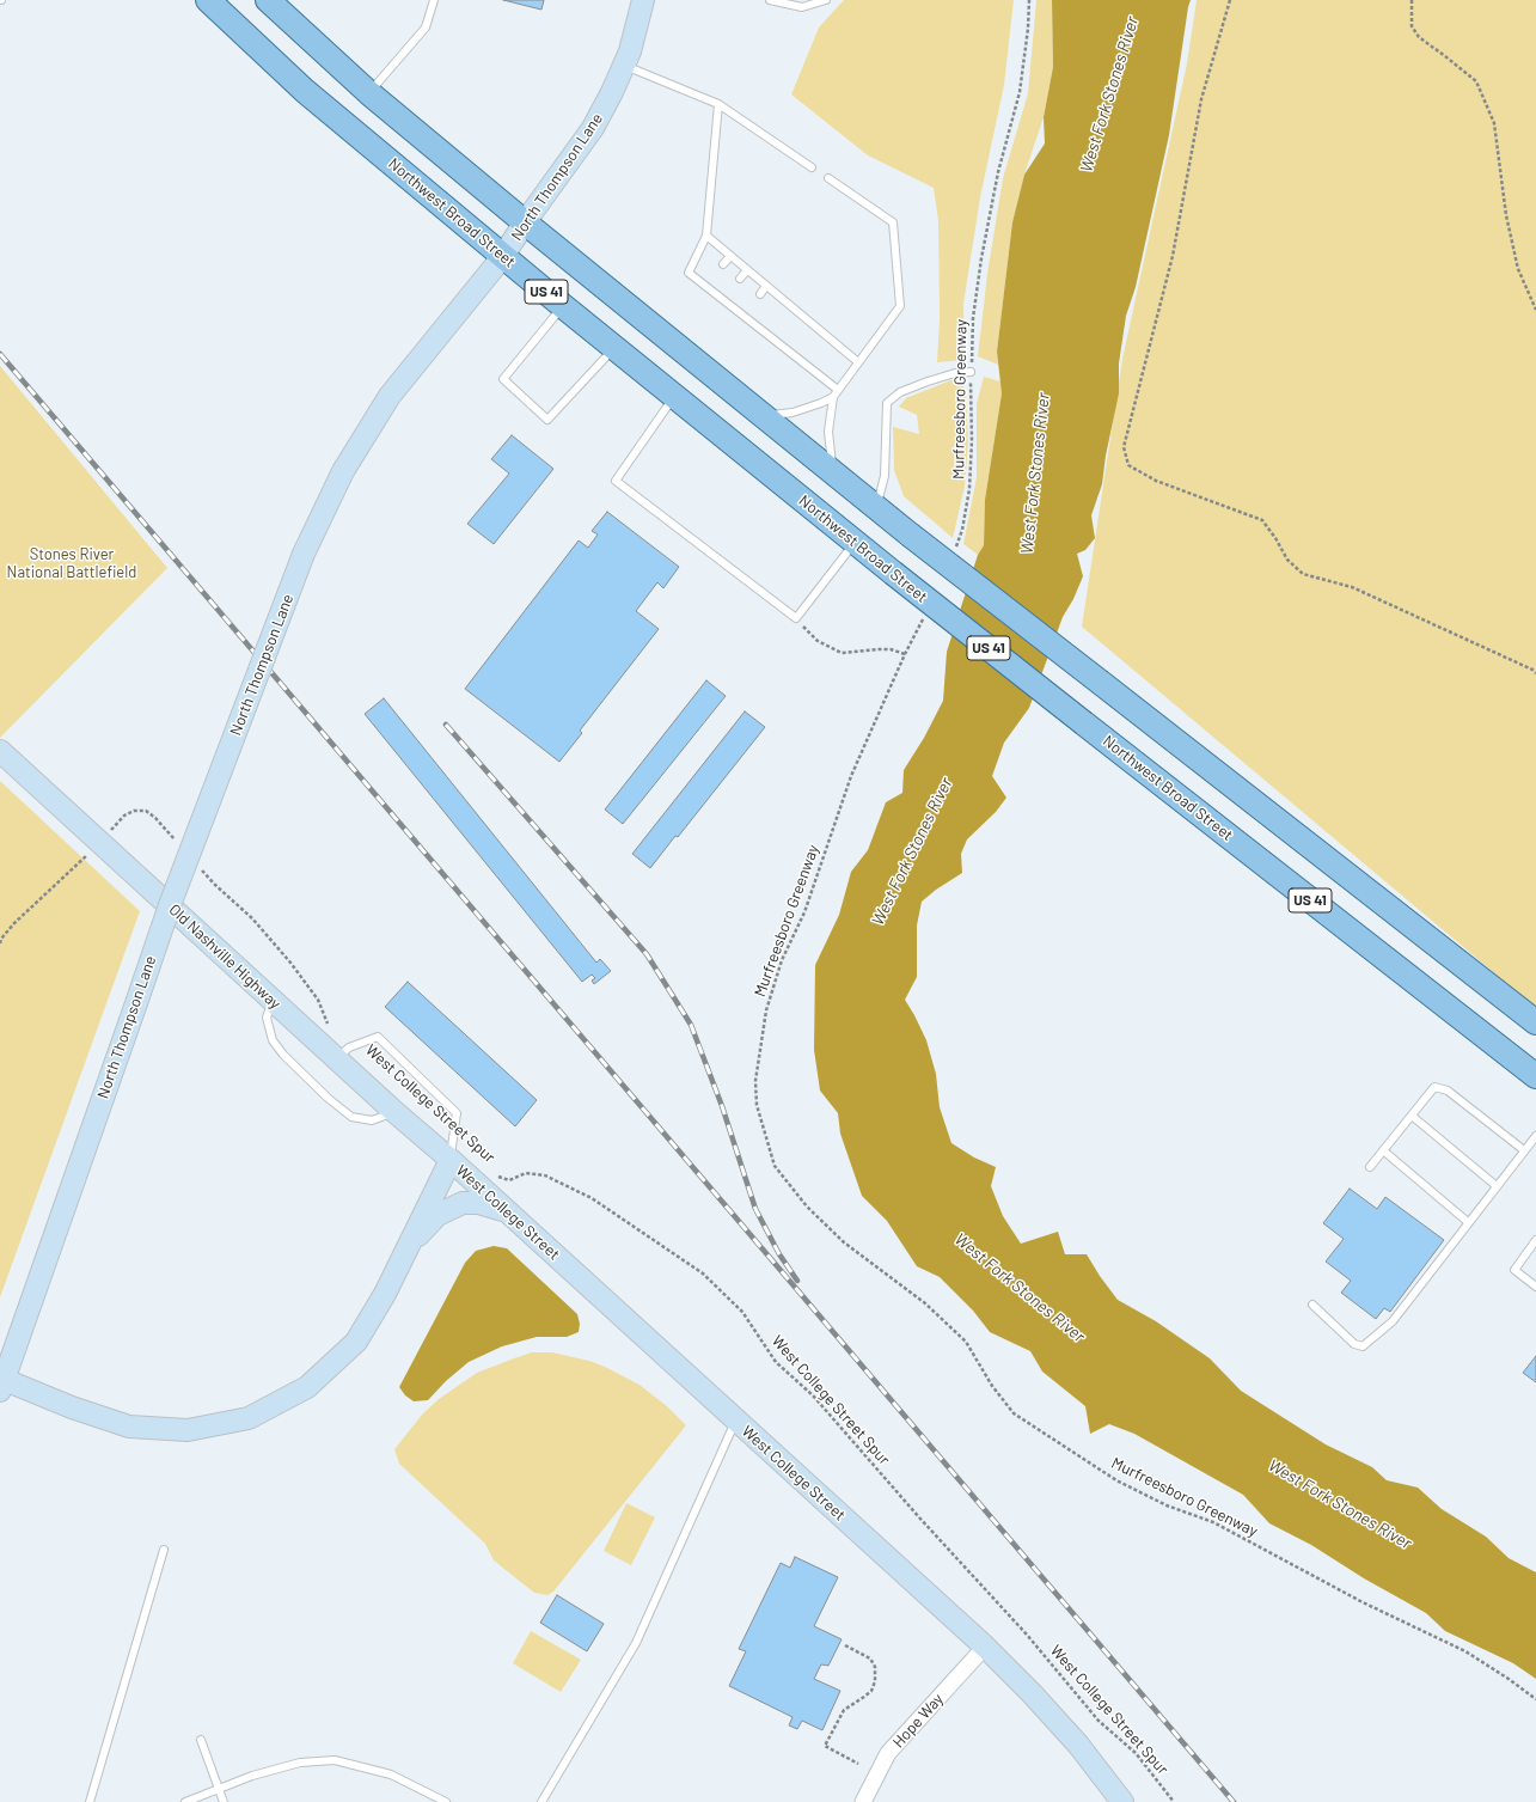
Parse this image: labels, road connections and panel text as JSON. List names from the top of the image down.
{
  "streets": {
    "main road": [
      "North Thompson Lane",
      "Northwest Broad Street",
      "US 41",
      "Old Nashville Highway",
      "West College Street"
    ],
    "street": ["Hope Way"],
    "path": ["Murfreesboro Greenway", "West College Street Spur"]
  },
  "crossings": [
    ["North Thompson Lane", "Northwest Broad Street"],
    ["North Thompson Lane", "US 41"],
    ["Old Nashville Highway", "West College Street Spur"],
    ["Old Nashville Highway", "West College Street"],
    ["West College Street", "Hope Way"]
  ],
  "water": ["West Fork Stones River"],
  "parks": ["Stones River National Battlefield"]
}
